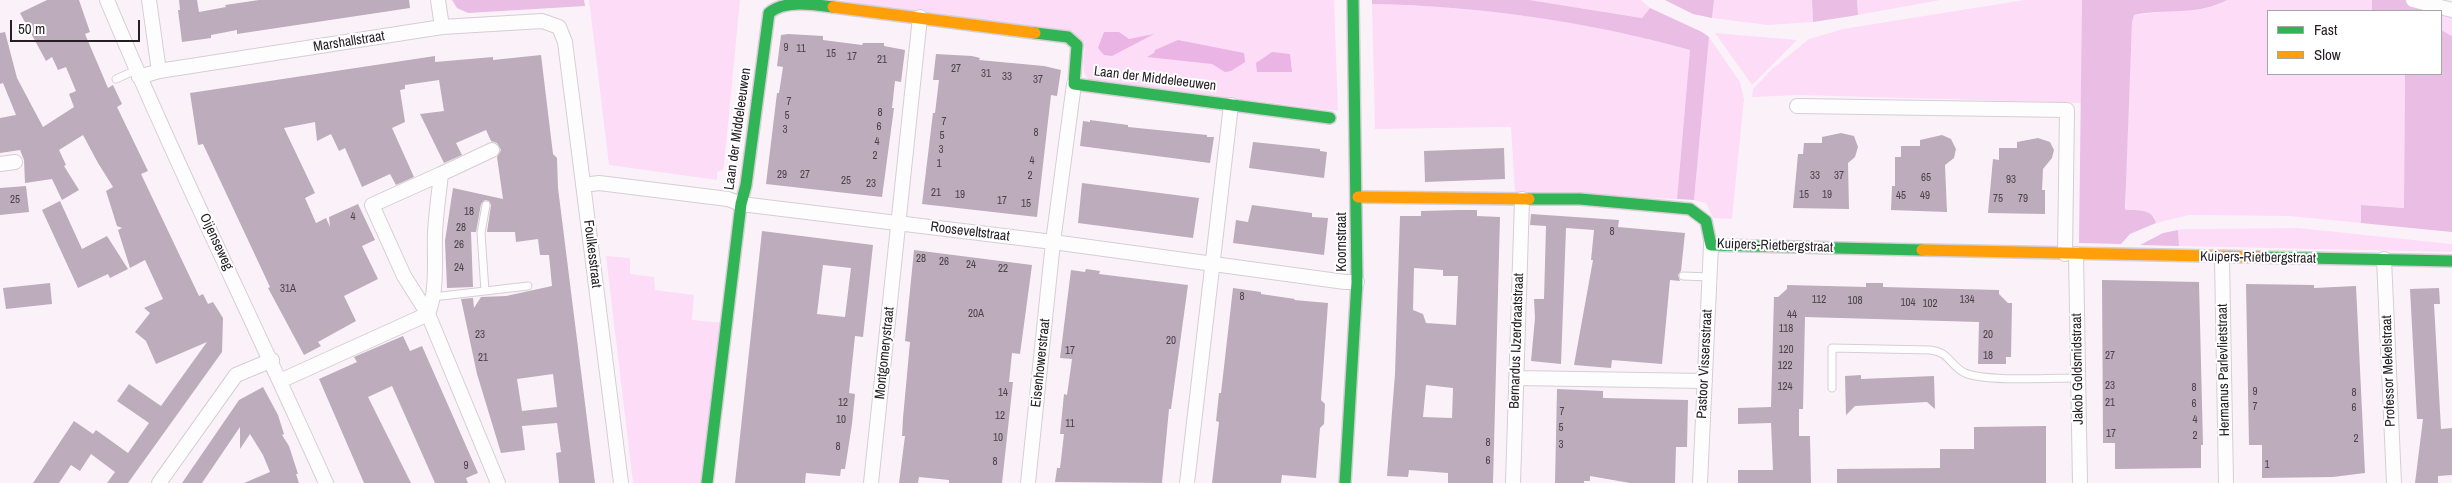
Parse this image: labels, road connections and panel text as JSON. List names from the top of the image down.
{
  "streets": {
    "street": [
      "Marshallstraat",
      "Laan der Middeleeuwen",
      "Rooseveltstraat",
      "Oijenseweg",
      "Koornstraat",
      "Kuipers-Rietbergstraat",
      "Foulkesstraat",
      "Bernardus IJzerdraatstraat",
      "Montgomerystraat",
      "Eisenhowerstraat",
      "Pastoor Vissersstraat",
      "Jakob Goldsmidstraat",
      "Hermanus Parlevlietstraat",
      "Professor Mekelstraat"
    ]
  },
  "crossings": [
    ["Marshallstraat", "Oijenseweg"],
    ["Marshallstraat", "Foulkesstraat"],
    ["Laan der Middeleeuwen", "Rooseveltstraat"],
    ["Laan der Middeleeuwen", "Montgomerystraat"],
    ["Laan der Middeleeuwen", "Eisenhowerstraat"],
    ["Rooseveltstraat", "Koornstraat"],
    ["Rooseveltstraat", "Foulkesstraat"],
    ["Rooseveltstraat", "Montgomerystraat"],
    ["Rooseveltstraat", "Eisenhowerstraat"],
    ["Koornstraat", "Kuipers-Rietbergstraat"],
    ["Kuipers-Rietbergstraat", "Bernardus IJzerdraatstraat"],
    ["Kuipers-Rietbergstraat", "Pastoor Vissersstraat"],
    ["Kuipers-Rietbergstraat", "Jakob Goldsmidstraat"],
    ["Kuipers-Rietbergstraat", "Hermanus Parlevlietstraat"],
    ["Kuipers-Rietbergstraat", "Professor Mekelstraat"]
  ],
  "house_numbers": [
    "9",
    "11",
    "15",
    "17",
    "21",
    "27",
    "31",
    "33",
    "37",
    "7",
    "8",
    "5",
    "7",
    "6",
    "3",
    "8",
    "5",
    "4",
    "3",
    "2",
    "4",
    "1",
    "29",
    "27",
    "2",
    "33",
    "37",
    "65",
    "93",
    "25",
    "23",
    "21",
    "19",
    "15",
    "19",
    "45",
    "49",
    "75",
    "79",
    "25",
    "17",
    "15",
    "18",
    "4",
    "28",
    "8",
    "26",
    "28",
    "26",
    "24",
    "24",
    "22",
    "31A",
    "8",
    "112",
    "134",
    "108",
    "104",
    "102",
    "20A",
    "44",
    "118",
    "23",
    "20",
    "20",
    "120",
    "17",
    "18",
    "27",
    "21",
    "122",
    "23",
    "124",
    "8",
    "9",
    "14",
    "8",
    "12",
    "21",
    "6",
    "7",
    "6",
    "7",
    "12",
    "10",
    "4",
    "11",
    "5",
    "17",
    "2",
    "10",
    "2",
    "8",
    "3",
    "8",
    "6",
    "8",
    "1",
    "9"
  ],
  "legend": ["Fast", "Slow"],
  "scale_bar": "50 m"
}
